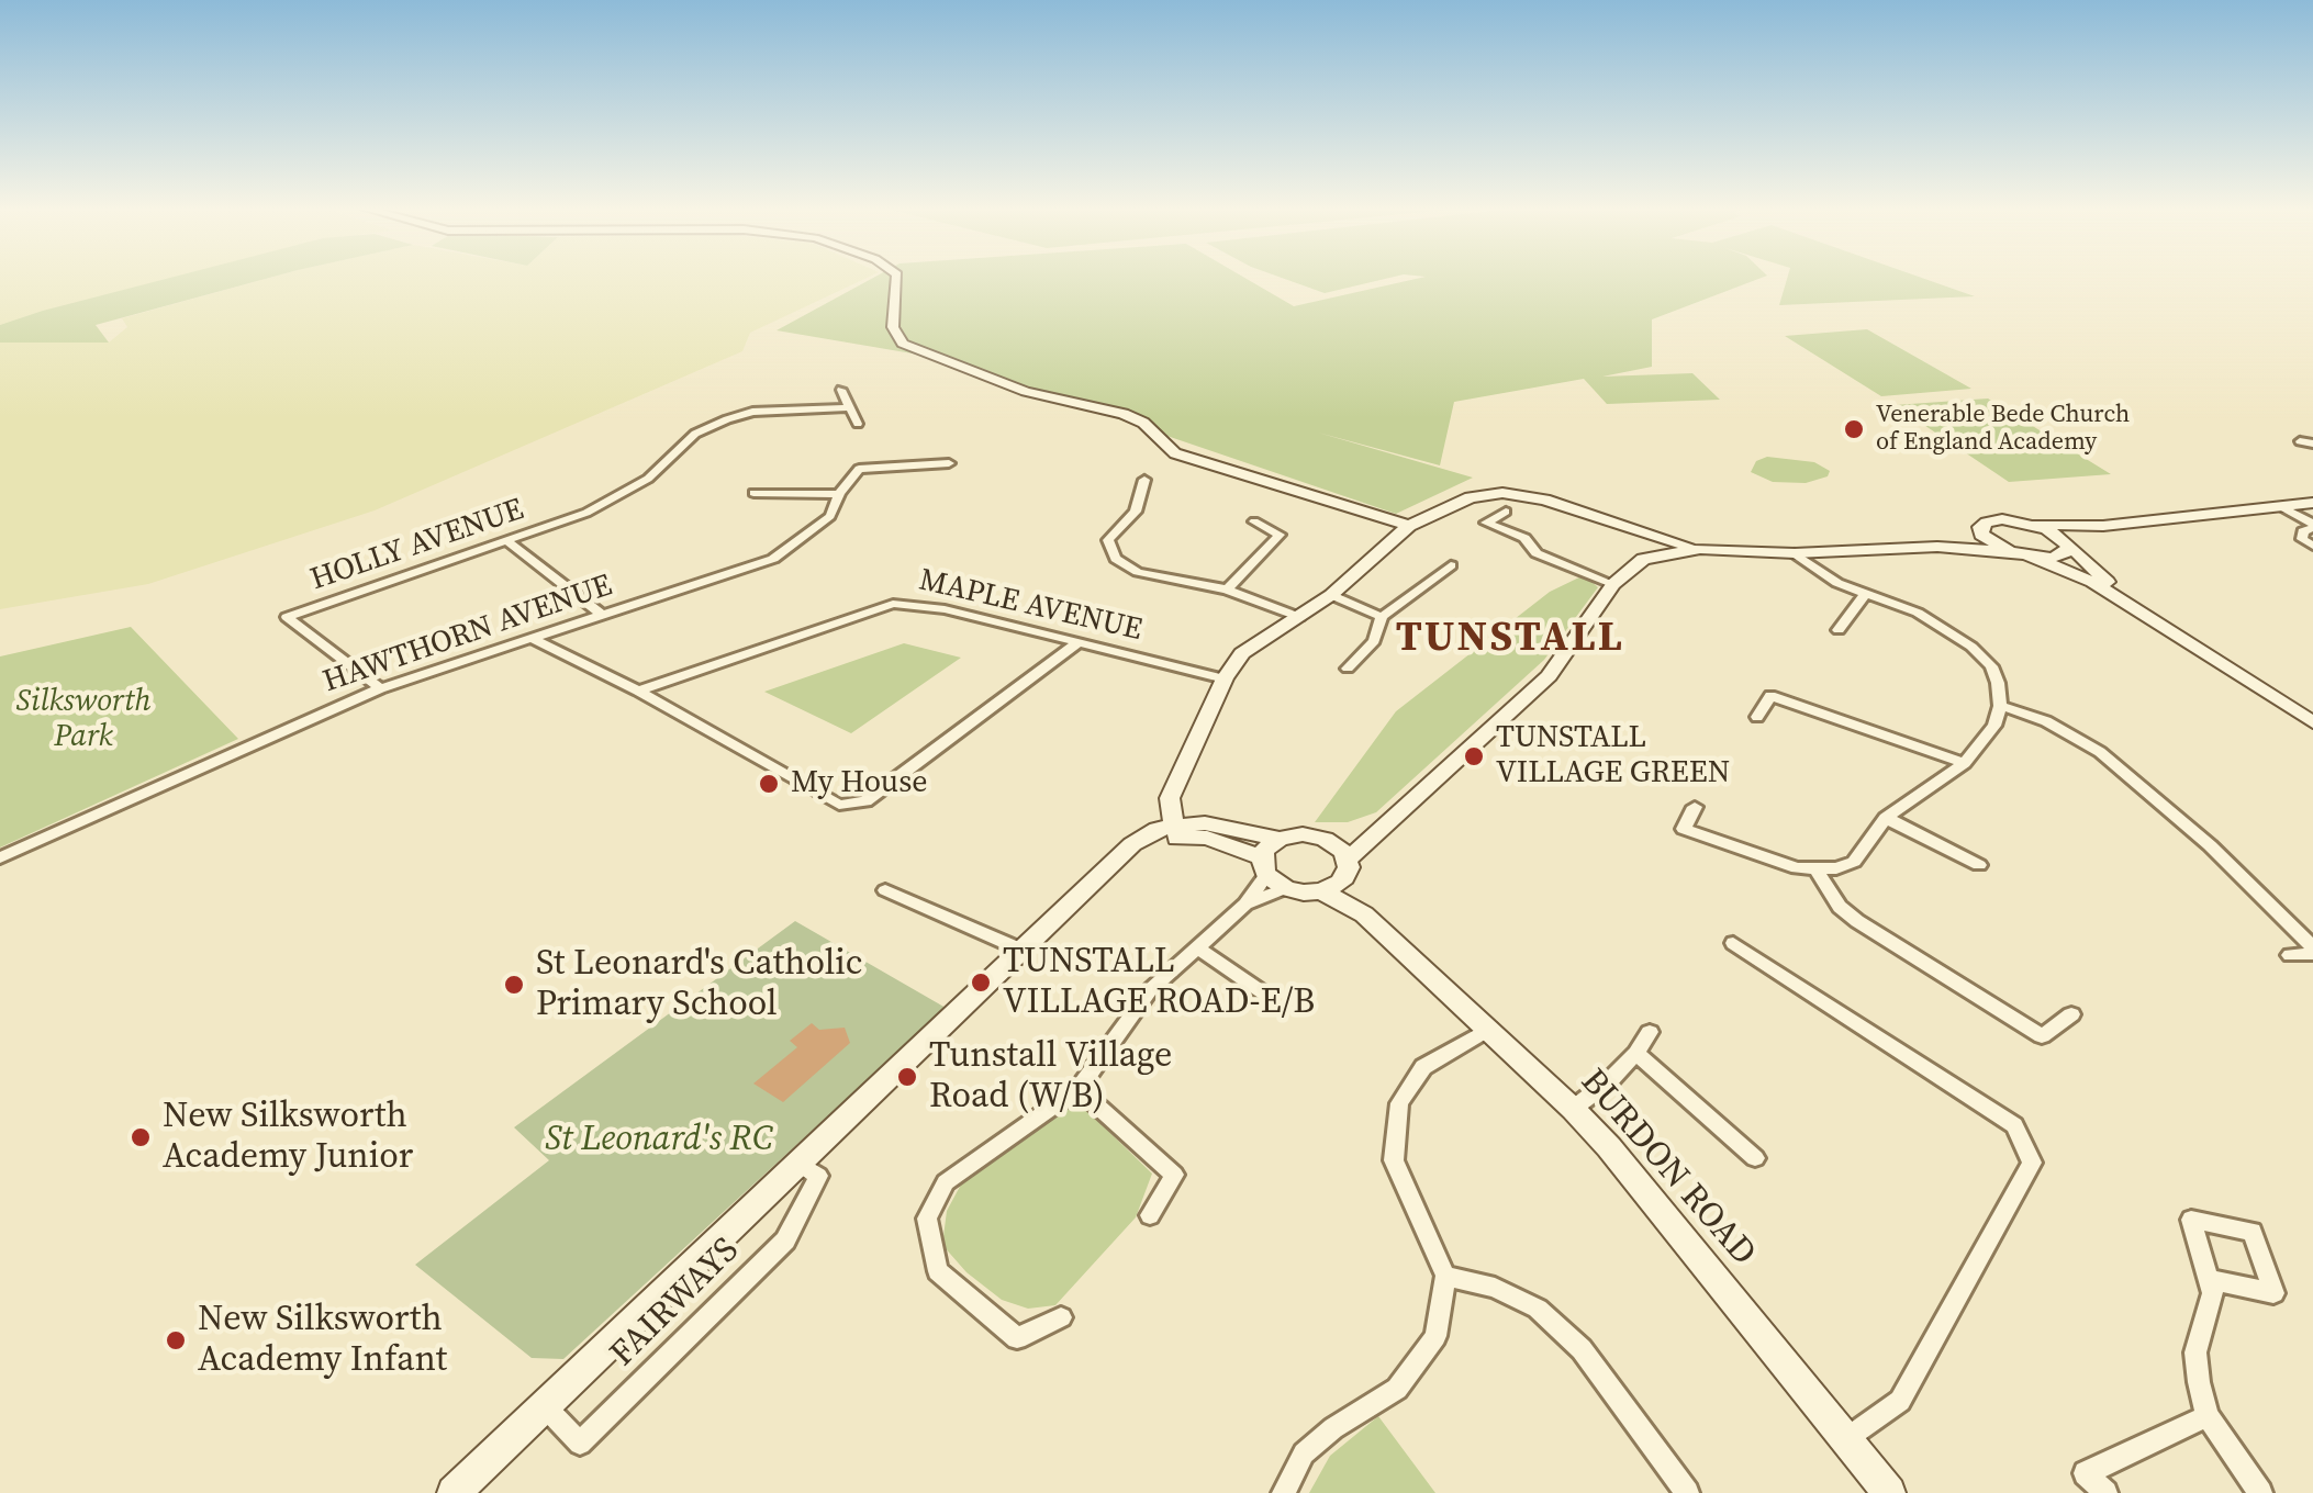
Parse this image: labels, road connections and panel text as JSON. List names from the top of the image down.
{
  "streets": {
    "street": [
      "HOLLY AVENUE",
      "MAPLE AVENUE",
      "HAWTHORN AVENUE",
      "BURDON ROAD",
      "FAIRWAYS"
    ]
  },
  "crossings": [
    ["HOLLY AVENUE", "HAWTHORN AVENUE"]
  ],
  "districts": ["TUNSTALL"],
  "parks": ["Silksworth Park", "St Leonard's RC"],
  "places": [
    "Venerable Bede Church of England Academy",
    "TUNSTALL VILLAGE GREEN",
    "My House",
    "TUNSTALL VILLAGE ROAD-E/B",
    "St Leonard's Catholic Primary School",
    "Tunstall Village Road (W/B)",
    "New Silksworth Academy Junior",
    "New Silksworth Academy Infant"
  ]
}
